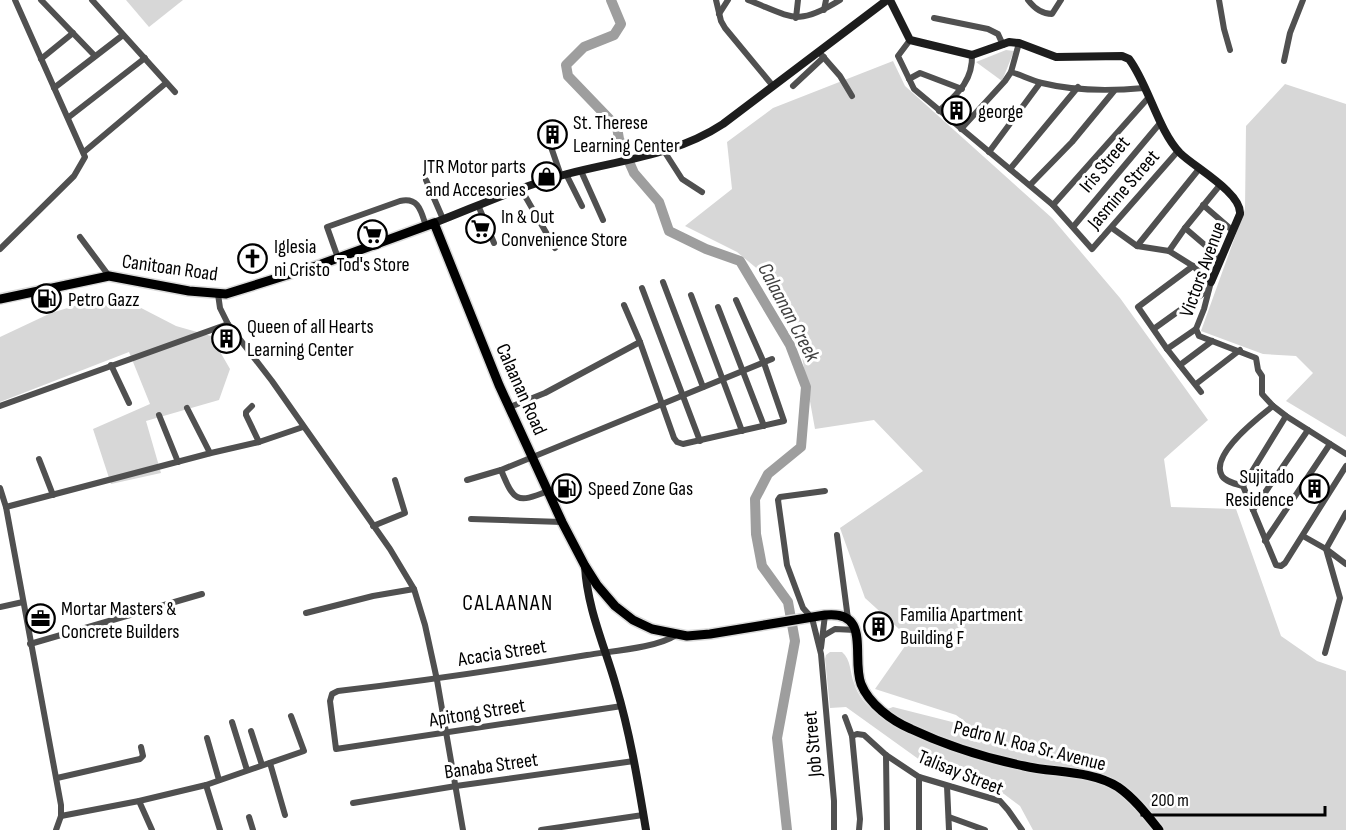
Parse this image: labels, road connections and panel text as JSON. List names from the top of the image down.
{
  "streets": {
    "main road": ["Canitoan Road", "Calaanan Road", "Pedro N. Roa Sr. Avenue"],
    "street": [
      "Iris Street",
      "Jasmine Street",
      "Victors Avenue",
      "Acacia Street",
      "Apitong Street",
      "Job Street",
      "Banaba Street",
      "Talisay Street"
    ]
  },
  "crossings": [
    ["Iris Street", "Jasmine Street"],
    ["Iris Street", "Victors Avenue"],
    ["Jasmine Street", "Victors Avenue"],
    ["Canitoan Road", "Calaanan Road"],
    ["Acacia Street", "Apitong Street"]
  ],
  "districts": ["CALAANAN"],
  "water": ["Calaanan Creek"],
  "places": {
    "building": [
      "george",
      "St. Therese Learning Center",
      "Queen of all Hearts Learning Center",
      "Sujitado Residence",
      "Familia Apartment Building F"
    ],
    "shop": ["JTR Motor parts and Accesories"],
    "supermarket": ["In & Out Convenience Store", "Tod's Store"],
    "church": ["Iglesia ni Cristo"],
    "fuel station": ["Petro Gazz", "Speed Zone Gas"],
    "office": ["Mortar Masters & Concrete Builders"]
  },
  "scale_bar": "200 m"
}
